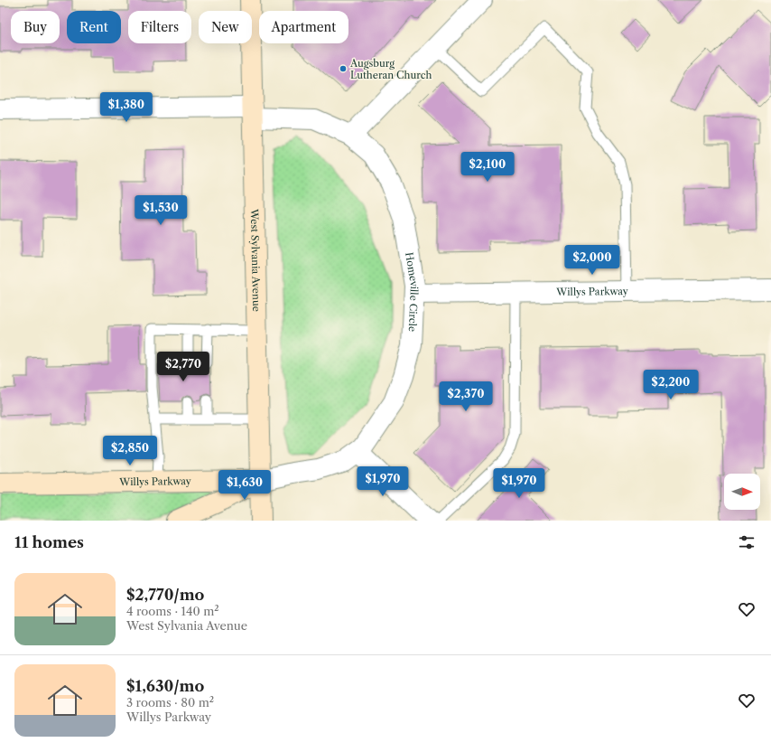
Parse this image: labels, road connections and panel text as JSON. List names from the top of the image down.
{
  "streets": {
    "main road": ["West Sylvania Avenue", "Willys Parkway"],
    "street": ["Homeville Circle"]
  },
  "crossings": [
    ["West Sylvania Avenue", "Willys Parkway"],
    ["West Sylvania Avenue", "Homeville Circle"],
    ["Willys Parkway", "Homeville Circle"]
  ],
  "places": ["Augsburg Lutheran Church"],
  "north": "right",
  "page": {
    "chip": [
      "Buy",
      "Rent",
      "Filters",
      "New",
      "Apartment"
    ],
    "price": [
      "$1,380",
      "$2,100",
      "$1,530",
      "$2,000",
      "$2,770",
      "$2,200",
      "$2,370",
      "$2,850",
      "$1,970",
      "$1,970",
      "$1,630"
    ],
    "heading": "11 homes",
    "list": [
      {
        "name": "$2,770/mo",
        "note": "4 rooms · 140 m² · West Sylvania Avenue"
      },
      {
        "name": "$1,630/mo",
        "note": "3 rooms · 80 m² · Willys Parkway"
      }
    ]
  }
}
